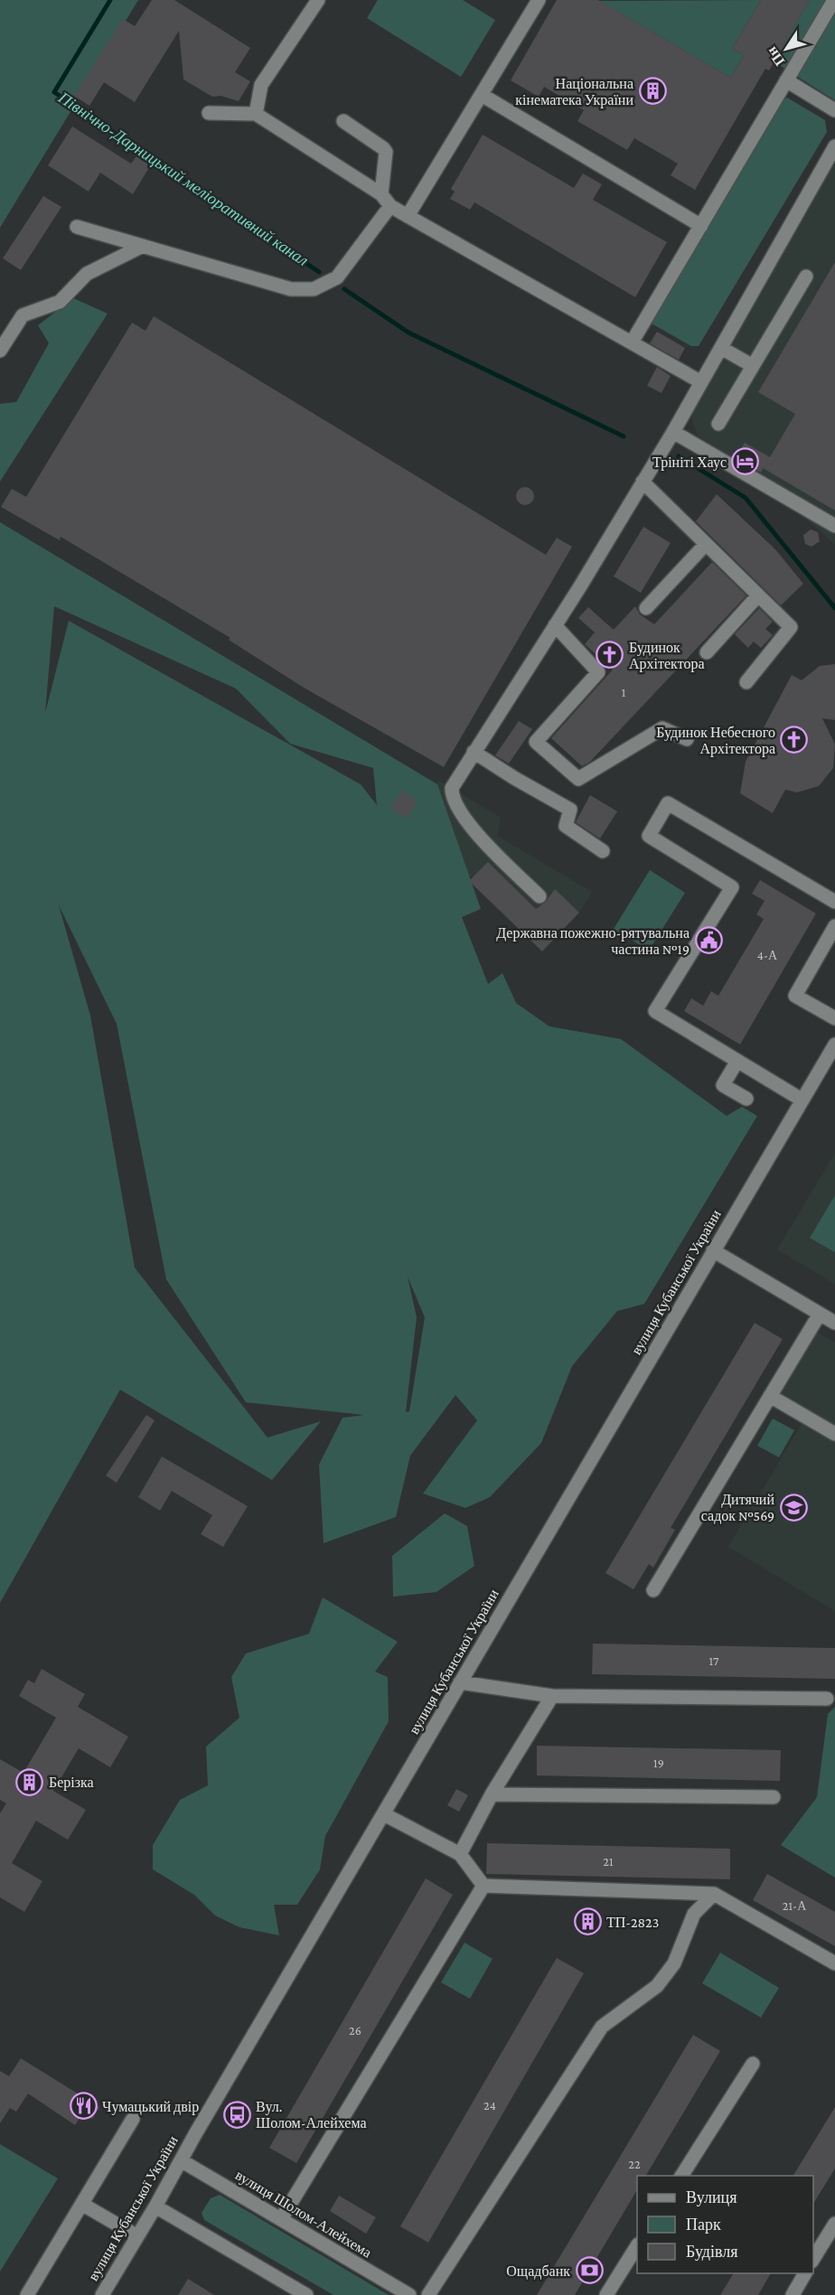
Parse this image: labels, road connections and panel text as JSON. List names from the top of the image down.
{
  "streets": {
    "street": ["вулиця Кубанської України", "вулиця Шолом-Алейхема"]
  },
  "crossings": [
    ["вулиця Кубанської України", "вулиця Шолом-Алейхема"]
  ],
  "water": ["Північно-Дарницький меліоративний канал"],
  "places": {
    "building": ["Національна кінематека України", "Берізка", "ТП-2823"],
    "hotel": ["Трініті Хаус"],
    "church": ["Будинок Архітектора", "Будинок Небесного Архітектора"],
    "public building": ["Державна пожежно-рятувальна частина №19"],
    "school or university": ["Дитячий садок №569"],
    "restaurant": ["Чумацький двір"],
    "bus stop": ["Вул. Шолом-Алейхема"],
    "bank": ["Ощадбанк"]
  },
  "house_numbers": [
    "1",
    "4-А",
    "17",
    "19",
    "21",
    "21-А",
    "26",
    "24",
    "22"
  ],
  "legend": ["Вулиця", "Парк", "Будівля"],
  "north": "bottom left"
}
